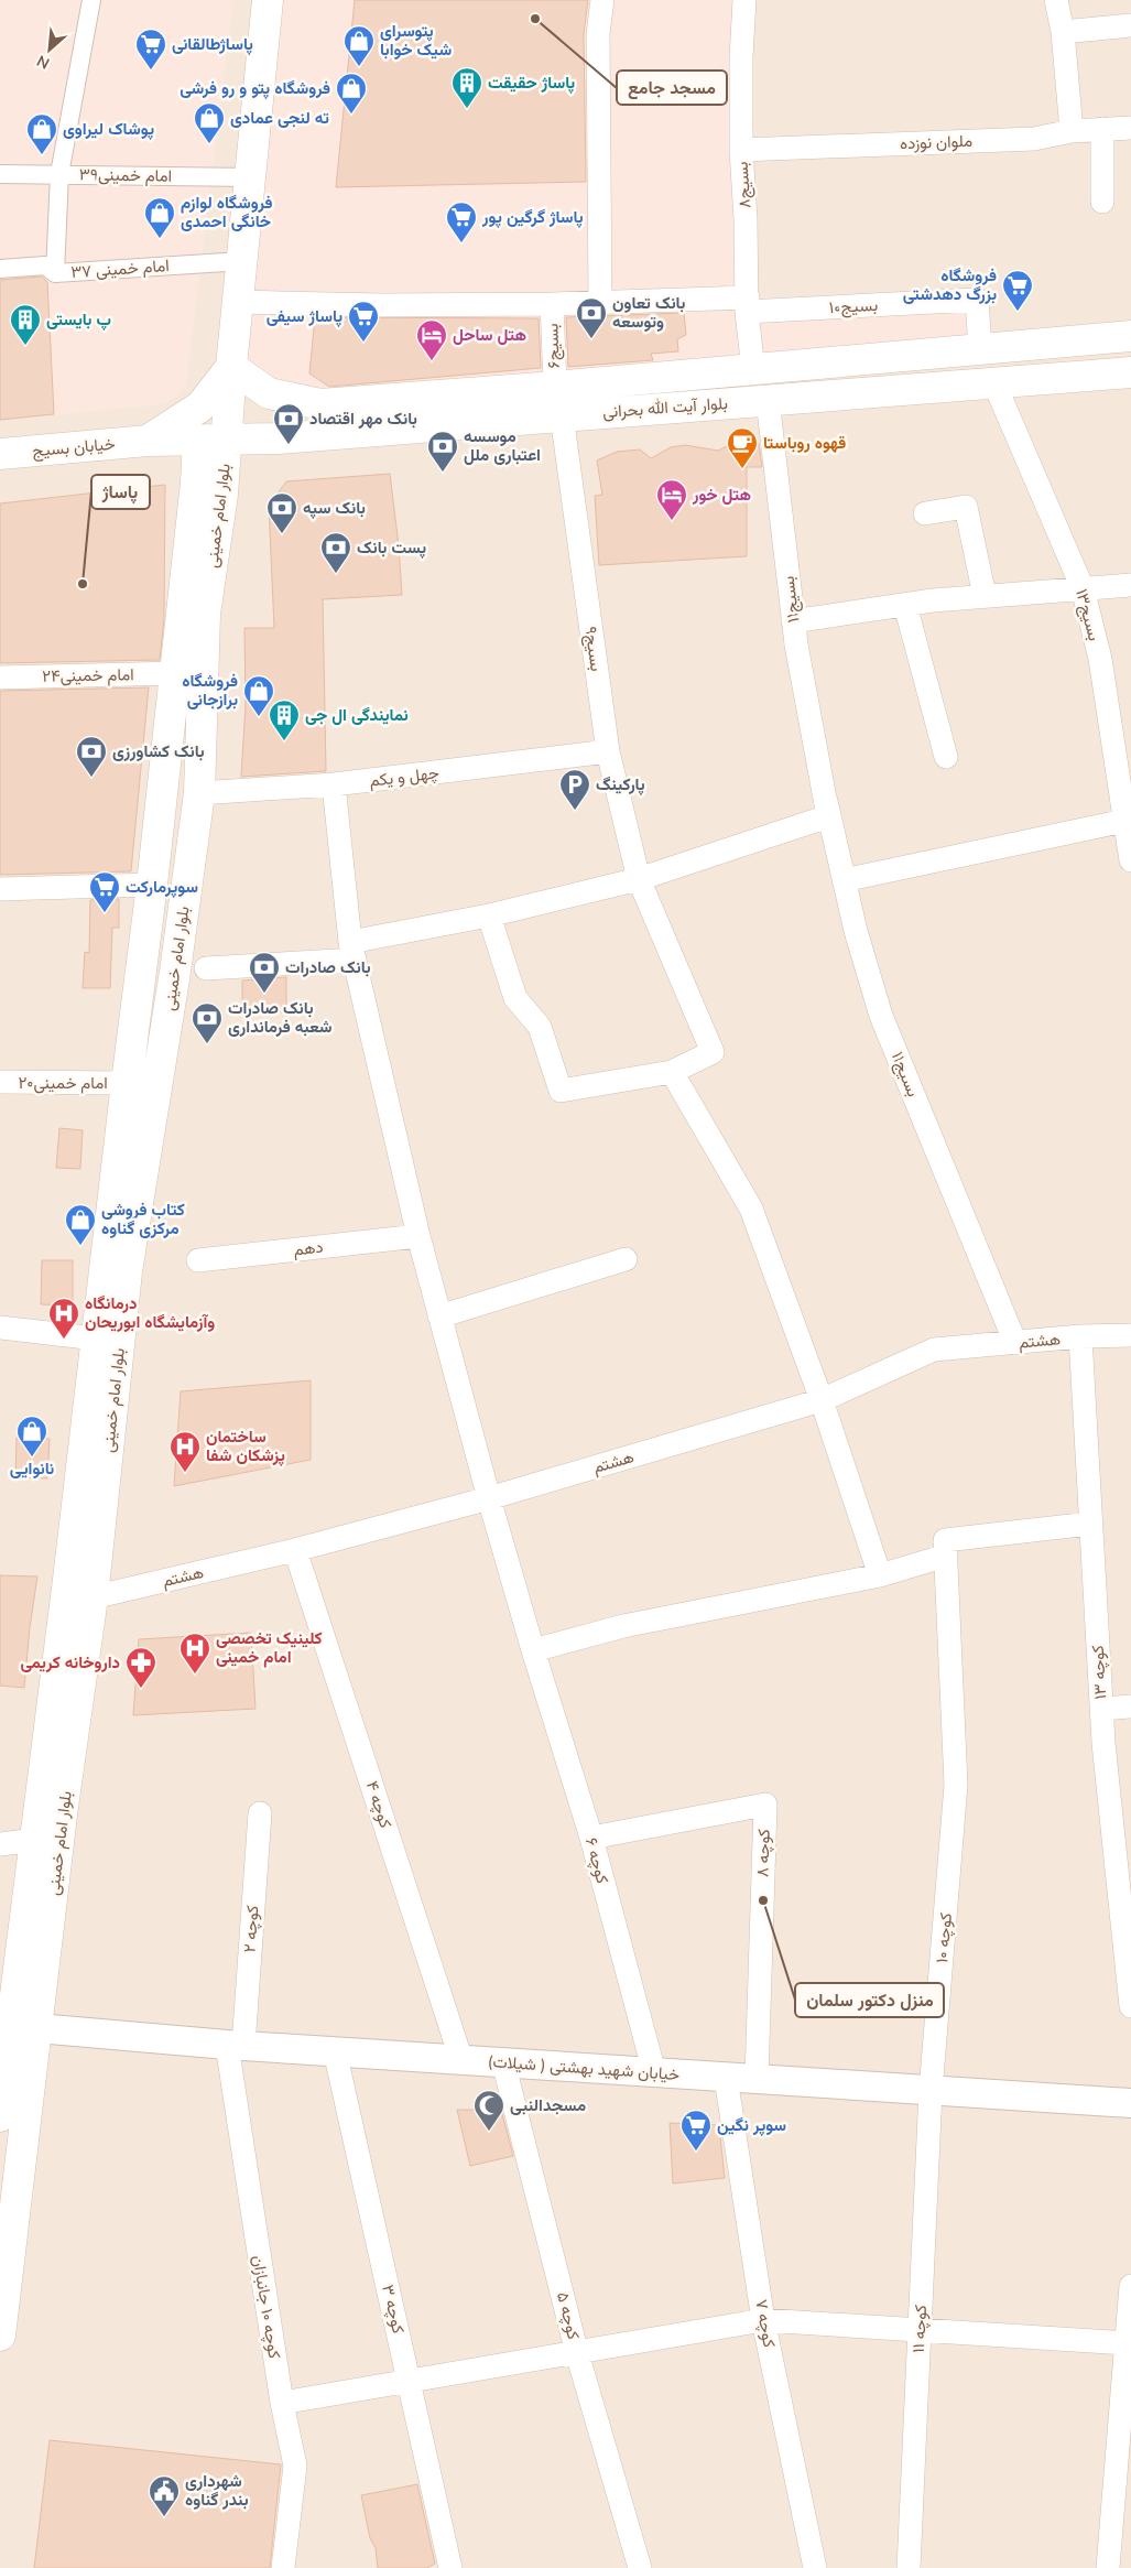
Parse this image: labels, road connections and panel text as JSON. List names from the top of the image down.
{
  "streets": {
    "main road": ["بلوار آیت الله بحرانی", "خیابان بسیج", "بلوار امام خمینی"],
    "street": [
      "ملوان نوزده",
      "امام خمینی۳۹",
      "بسیج۸",
      "امام خمینی ۳۷",
      "بسیج۱۰",
      "بسیج۶",
      "بسیج۱۱",
      "بسیج۱۳",
      "بسیج۹",
      "امام خمینی۲۴",
      "چهل و یکم",
      "امام خمینی۲۰",
      "دهم",
      "هشتم",
      "کوچه ۱۳",
      "کوچه ۴",
      "کوچه ۸",
      "کوچه ۶",
      "کوچه ۲",
      "کوچه ۱۰",
      "خیابان شهید بهشتی ( شیلات)",
      "کوچه ۱۰ جانبازان",
      "کوچه ۳",
      "کوچه ۵",
      "کوچه ۷",
      "کوچه ۱۱"
    ]
  },
  "crossings": [
    ["ملوان نوزده", "بسیج۸"],
    ["امام خمینی۳۹", "بلوار امام خمینی"],
    ["بسیج۸", "بسیج۱۰"],
    ["بسیج۸", "بلوار آیت الله بحرانی"],
    ["امام خمینی ۳۷", "بلوار امام خمینی"],
    ["بسیج۱۰", "بلوار آیت الله بحرانی"],
    ["بسیج۶", "بلوار آیت الله بحرانی"],
    ["بسیج۶", "بسیج۹"],
    ["بلوار آیت الله بحرانی", "خیابان بسیج"],
    ["بلوار آیت الله بحرانی", "بلوار امام خمینی"],
    ["بلوار آیت الله بحرانی", "بسیج۱۱"],
    ["بلوار آیت الله بحرانی", "بسیج۱۳"],
    ["بلوار آیت الله بحرانی", "بسیج۹"],
    ["خیابان بسیج", "بلوار امام خمینی"],
    ["بلوار امام خمینی", "امام خمینی۲۴"],
    ["بلوار امام خمینی", "چهل و یکم"],
    ["بلوار امام خمینی", "امام خمینی۲۰"],
    ["بلوار امام خمینی", "هشتم"],
    ["بلوار امام خمینی", "خیابان شهید بهشتی ( شیلات)"],
    ["بسیج۱۱", "هشتم"],
    ["بسیج۹", "چهل و یکم"],
    ["چهل و یکم", "کوچه ۶"],
    ["دهم", "کوچه ۶"],
    ["هشتم", "کوچه ۱۳"],
    ["هشتم", "کوچه ۴"],
    ["هشتم", "کوچه ۶"],
    ["کوچه ۴", "خیابان شهید بهشتی ( شیلات)"],
    ["کوچه ۸", "کوچه ۶"],
    ["کوچه ۸", "خیابان شهید بهشتی ( شیلات)"],
    ["کوچه ۶", "خیابان شهید بهشتی ( شیلات)"],
    ["کوچه ۲", "خیابان شهید بهشتی ( شیلات)"],
    ["کوچه ۲", "کوچه ۱۰ جانبازان"],
    ["کوچه ۱۰", "خیابان شهید بهشتی ( شیلات)"],
    ["کوچه ۱۰", "کوچه ۱۱"],
    ["خیابان شهید بهشتی ( شیلات)", "کوچه ۱۰ جانبازان"],
    ["خیابان شهید بهشتی ( شیلات)", "کوچه ۳"],
    ["خیابان شهید بهشتی ( شیلات)", "کوچه ۵"],
    ["خیابان شهید بهشتی ( شیلات)", "کوچه ۷"],
    ["خیابان شهید بهشتی ( شیلات)", "کوچه ۱۱"]
  ],
  "places": {
    "other": ["مسجد جامع", "پاساژ", "منزل دکتور سلمان"],
    "shop": [
      "پتوسرای شیک خوابا",
      "فروشگاه پتو و رو فرشی",
      "ته لنجی عمادی",
      "پوشاک لیراوی",
      "فروشگاه لوازم خانگی احمدی",
      "فروشگاه برازجانی",
      "کتاب فروشى مرکزى گناوه",
      "نانوایی"
    ],
    "supermarket": [
      "پاساژطالقانی",
      "پاساژ گرگین پور",
      "فروشگاه بزرگ دهدشتی",
      "پاساژ سیفی",
      "سوپرمارکت",
      "سوپر نگین"
    ],
    "building": ["پاساژ حقیقت", "پ بایستی", "نمایندگی ال جی"],
    "bank": [
      "بانک تعاون وتوسعه",
      "بانک مهر اقتصاد",
      "موسسه اعتباری ملل",
      "بانک سپه",
      "پست بانک",
      "بانک کشاورزی",
      "بانک صادرات",
      "بانک صادرات شعبه فرمانداری"
    ],
    "hotel": ["هتل ساحل", "هتل خور"],
    "cafe": ["قهوه روباستا"],
    "parking": ["پارکینگ"],
    "hospital": ["درمانگاه وآزمایشگاه ابوریحان", "ساختمان پزشکان شفا", "کلینیک تخصصی امام خمینی"],
    "pharmacy": ["داروخانه کریمی"],
    "mosque": ["مسجدالنبی"],
    "public building": ["شهرداری بندر گناوه"]
  },
  "north": "bottom left"
}
